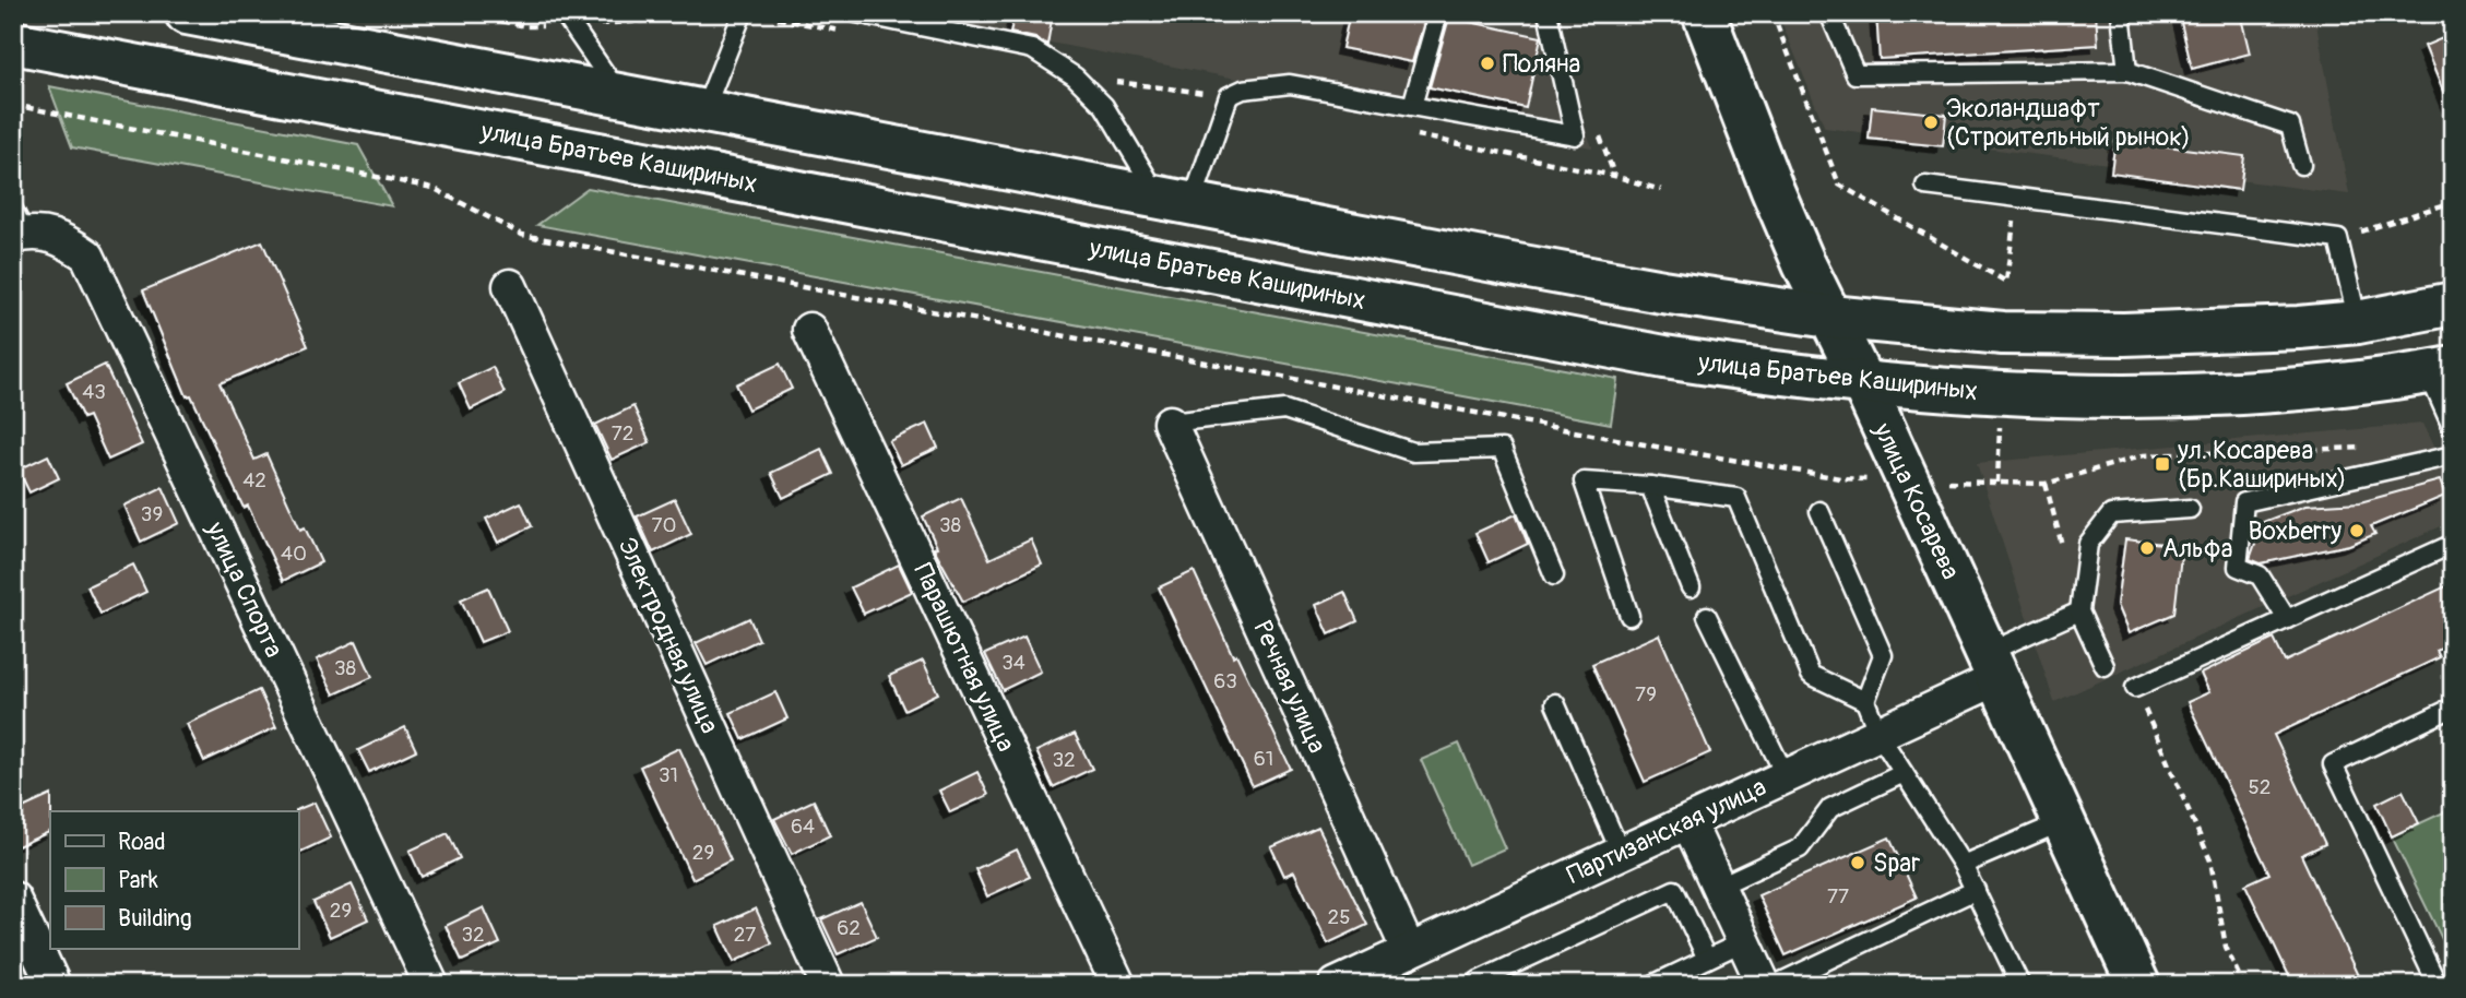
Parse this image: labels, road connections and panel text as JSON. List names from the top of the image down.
{
  "streets": {
    "main road": ["улица Братьев Кашириных", "улица Косарева"],
    "street": [
      "улица Спорта",
      "Электродная улица",
      "Парашютная улица",
      "Речная улица",
      "Партизанская улица"
    ]
  },
  "crossings": [
    ["улица Братьев Кашириных", "улица Косарева"],
    ["улица Косарева", "Партизанская улица"],
    ["Речная улица", "Партизанская улица"]
  ],
  "places": {
    "other": [
      "Поляна",
      "Эколандшафт (Строительный рынок)",
      "Boxberry",
      "Альфа",
      "Spar"
    ],
    "transit": ["ул. Косарева (Бр.Кашириных)"]
  },
  "house_numbers": [
    "43",
    "72",
    "42",
    "39",
    "70",
    "38",
    "40",
    "34",
    "38",
    "63",
    "79",
    "61",
    "32",
    "31",
    "52",
    "64",
    "29",
    "77",
    "29",
    "25",
    "62",
    "32",
    "27"
  ],
  "legend": ["Road", "Park", "Building"]
}
